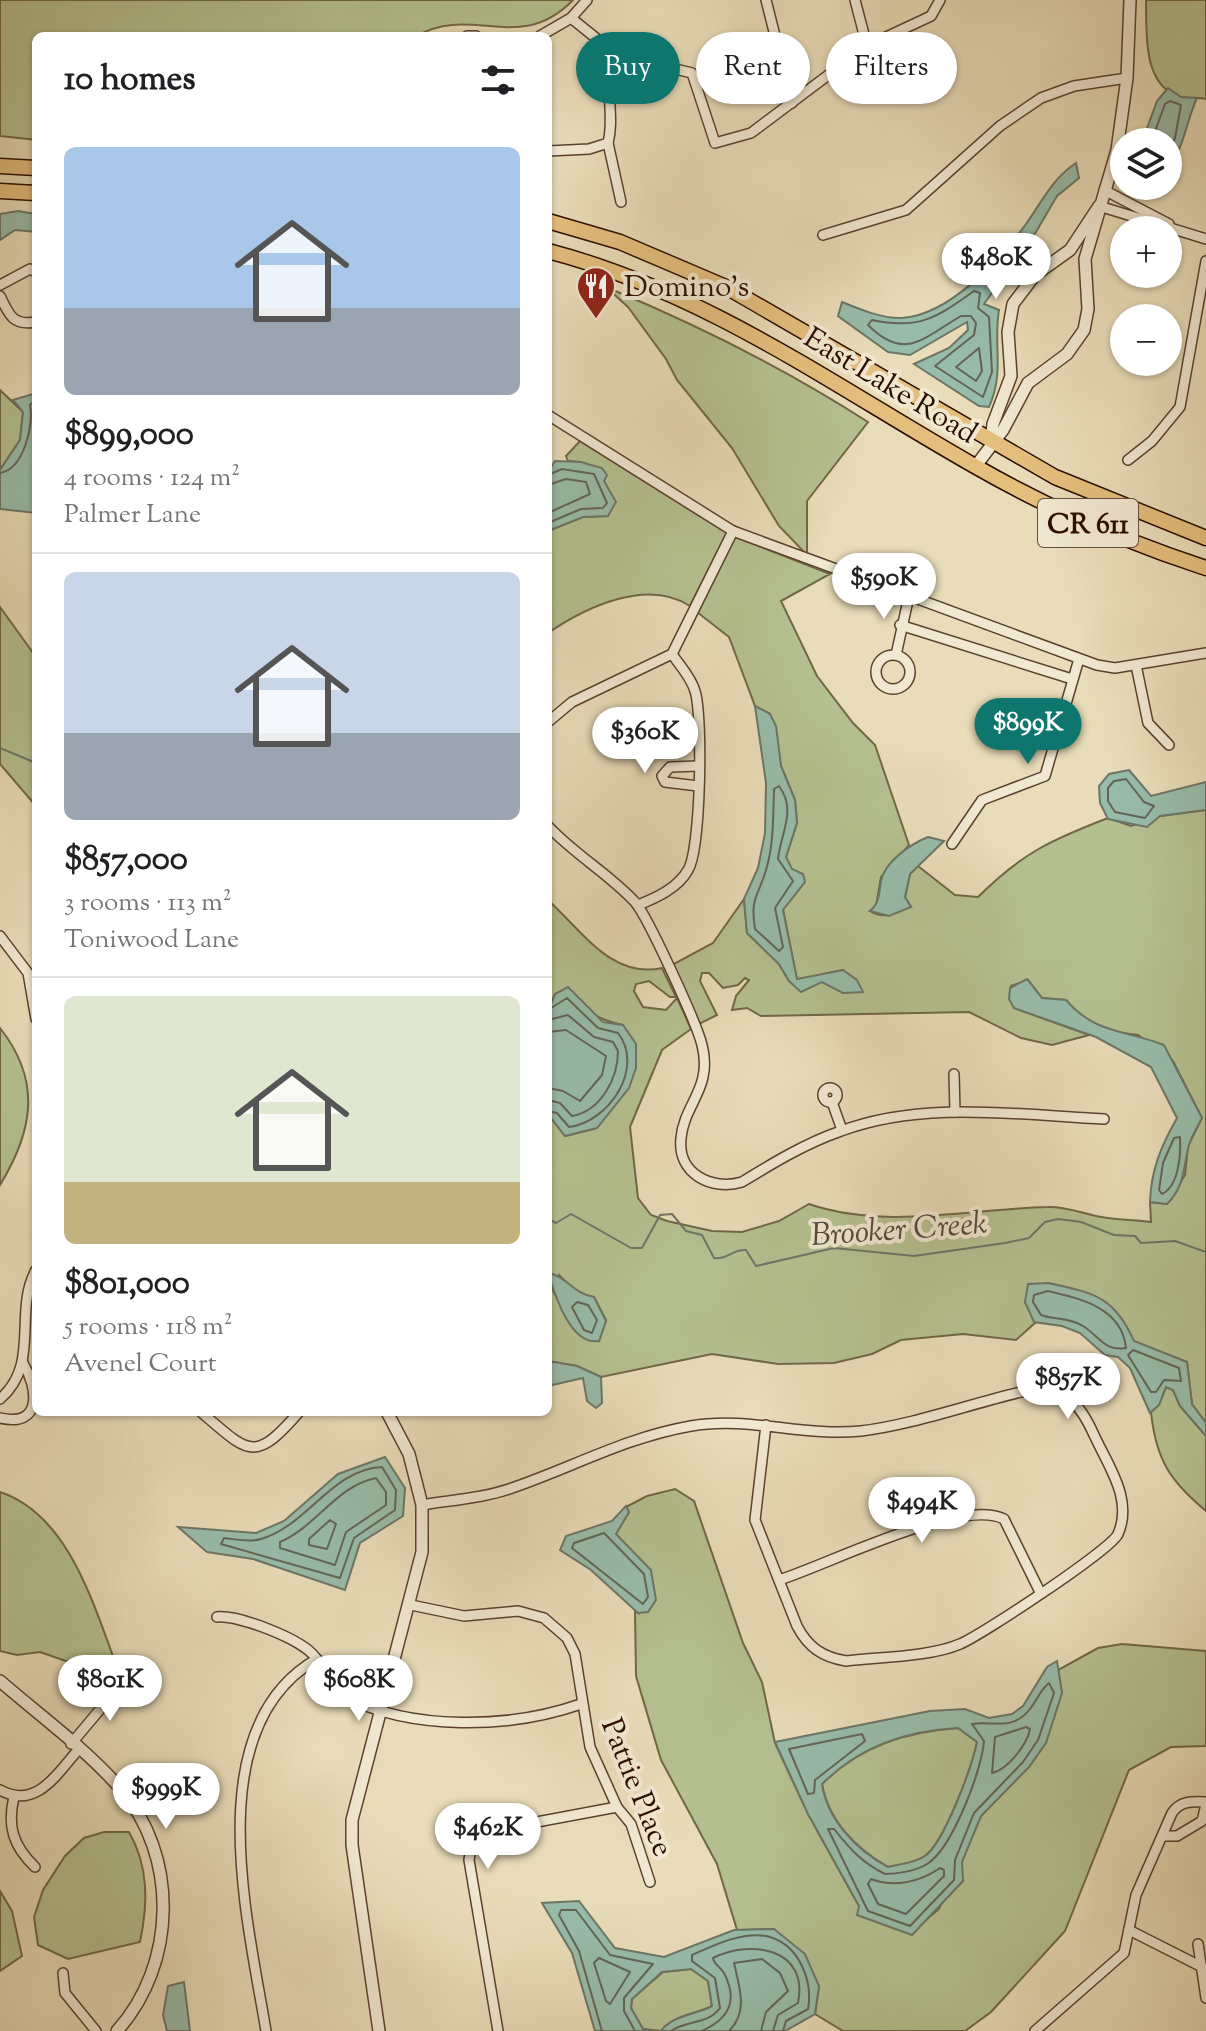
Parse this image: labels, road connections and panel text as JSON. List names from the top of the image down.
{
  "streets": {
    "main road": ["East Lake Road", "CR 611"],
    "street": ["Pattie Place"]
  },
  "water": ["Brooker Creek"],
  "places": {
    "restaurant": ["Domino's"]
  },
  "page": {
    "chip": ["Buy", "Rent", "Filters"],
    "heading": "10 homes",
    "map_buttons": ["+", "−"],
    "list": [
      {
        "name": "$899,000",
        "note": "4 rooms · 124 m² · Palmer Lane"
      },
      {
        "name": "$857,000",
        "note": "3 rooms · 113 m² · Toniwood Lane"
      },
      {
        "name": "$801,000",
        "note": "5 rooms · 118 m² · Avenel Court"
      }
    ],
    "price": [
      "$480K",
      "$590K",
      "$899K",
      "$360K",
      "$857K",
      "$494K",
      "$801K",
      "$608K",
      "$999K",
      "$462K"
    ]
  }
}
